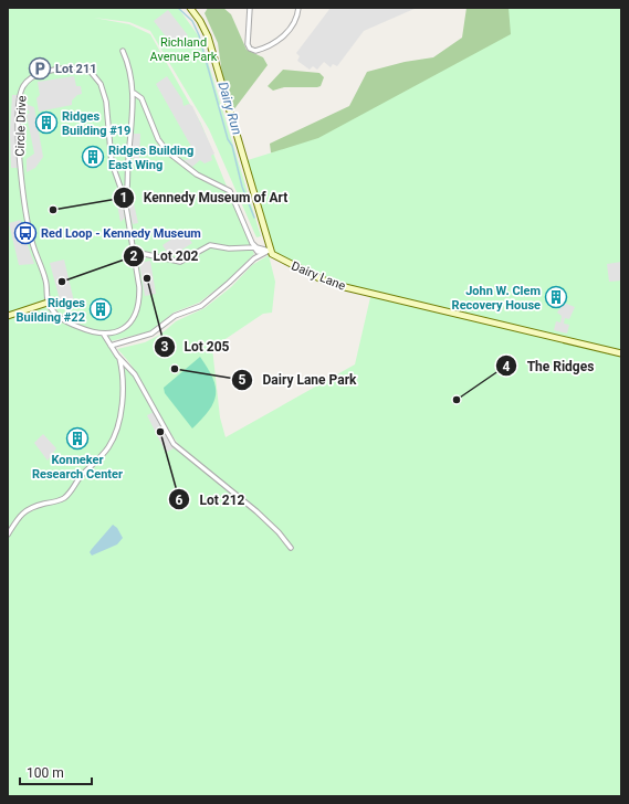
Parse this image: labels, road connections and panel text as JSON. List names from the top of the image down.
{
  "streets": {
    "street": ["Circle Drive", "Dairy Lane"]
  },
  "water": ["Dairy Run"],
  "parks": ["Richland Avenue Park"],
  "places": {
    "parking": ["Lot 211"],
    "building": [
      "Ridges Building #19",
      "Ridges Building East Wing",
      "John W. Clem Recovery House",
      "Ridges Building #22",
      "Konneker Research Center"
    ],
    "other": [
      "Kennedy Museum of Art",
      "Lot 205",
      "Lot 202",
      "Dairy Lane Park",
      "The Ridges",
      "Lot 212"
    ],
    "bus stop": ["Red Loop - Kennedy Museum"]
  },
  "scale_bar": "100 m"
}
